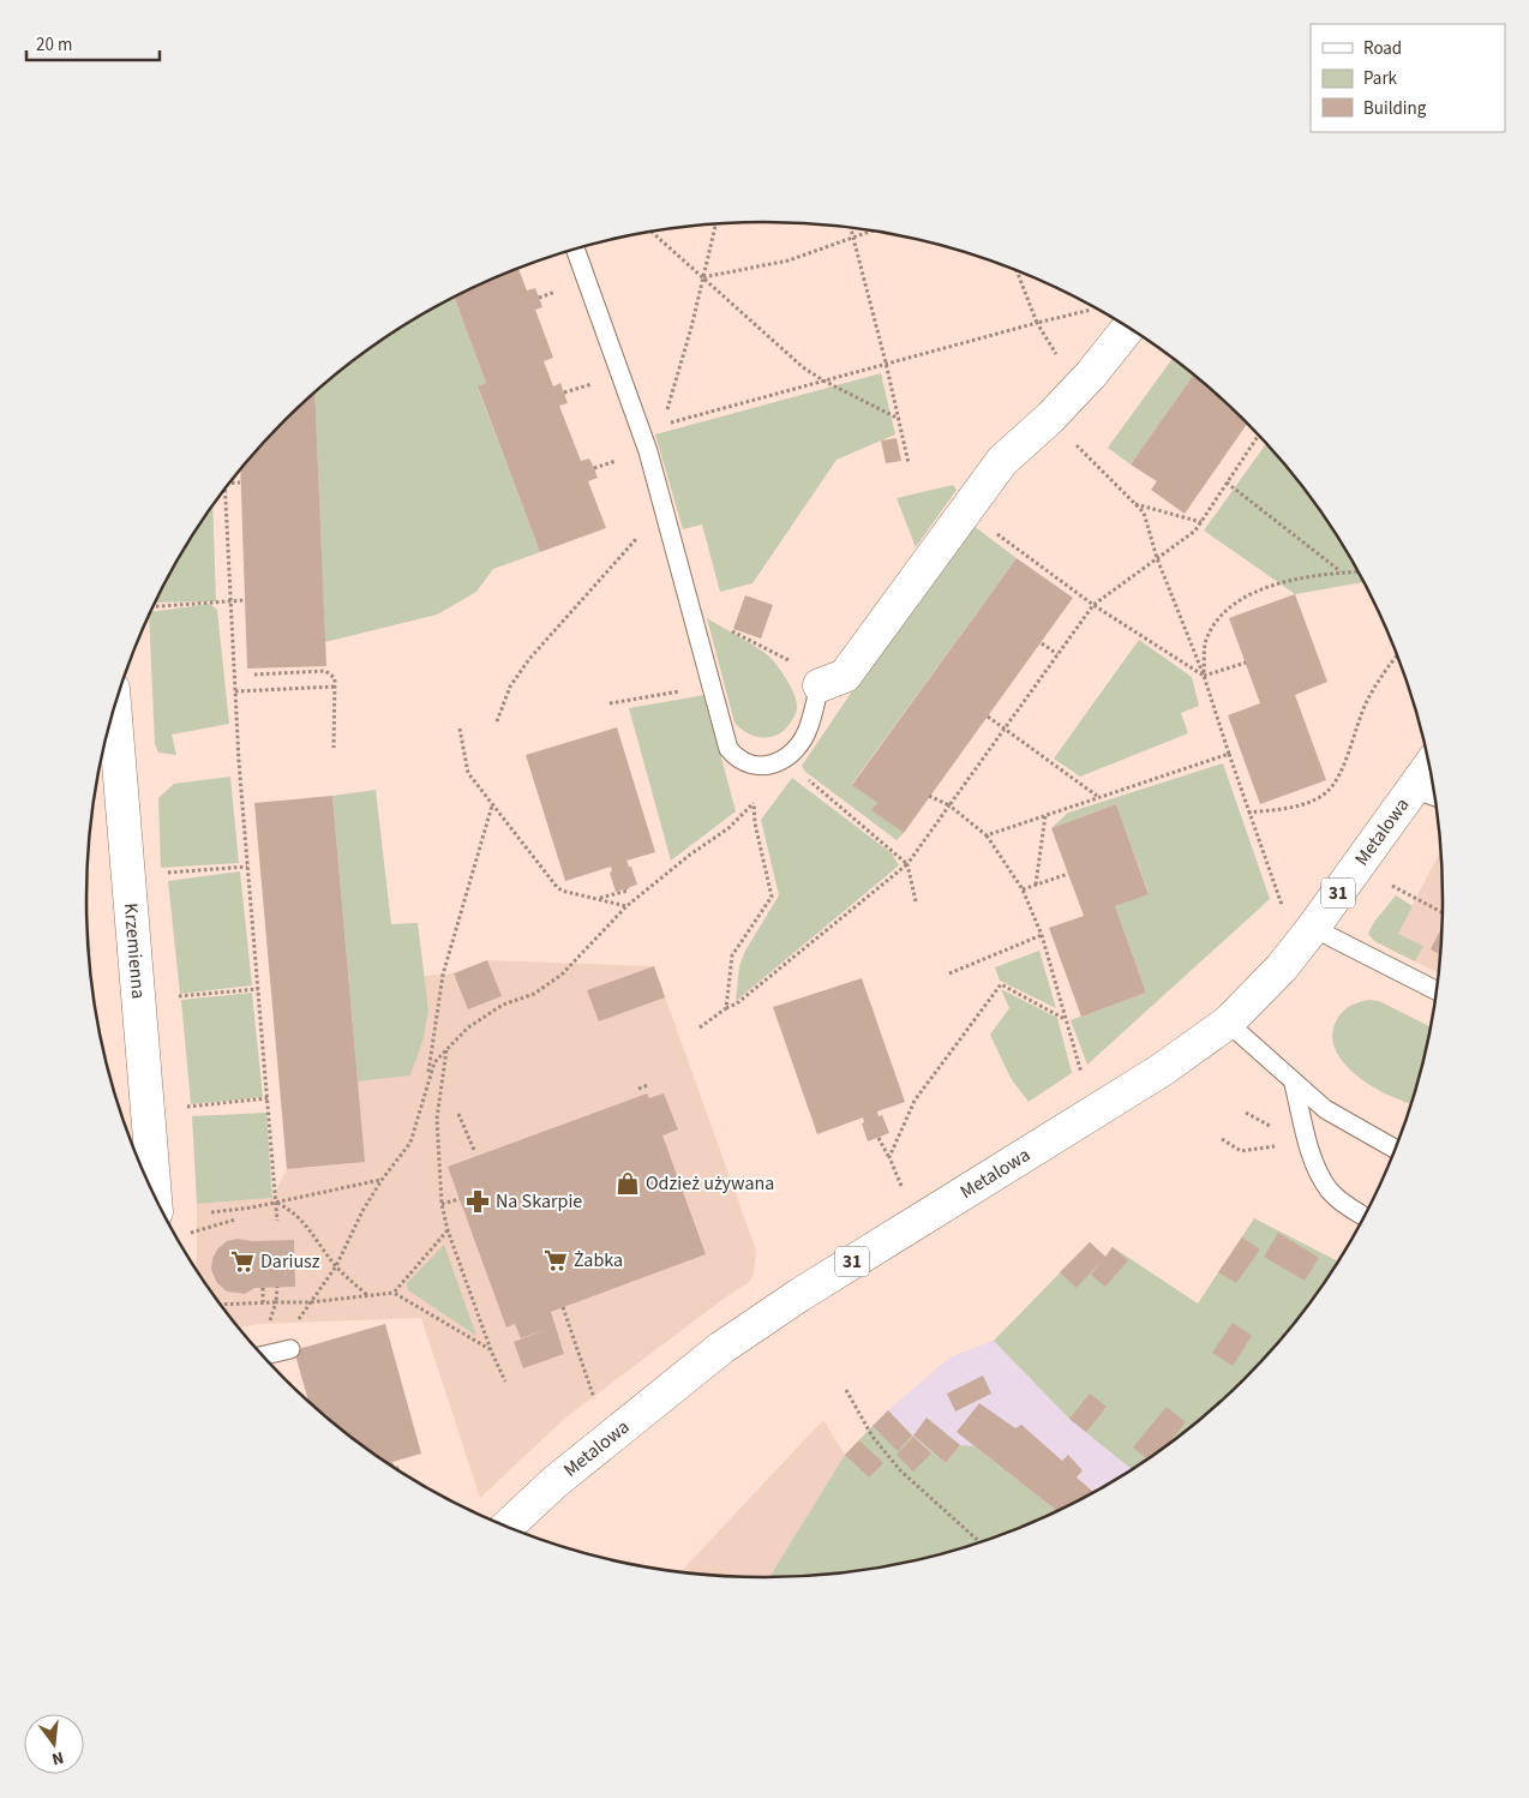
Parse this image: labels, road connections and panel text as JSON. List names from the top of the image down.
{
  "streets": {
    "main road": ["Metalowa", "31", "Krzemienna"]
  },
  "places": {
    "shop": ["Odzież używana"],
    "pharmacy": ["Na Skarpie"],
    "supermarket": ["Żabka", "Dariusz"]
  },
  "legend": ["Road", "Park", "Building"],
  "scale_bar": "20 m",
  "north": "bottom"
}
